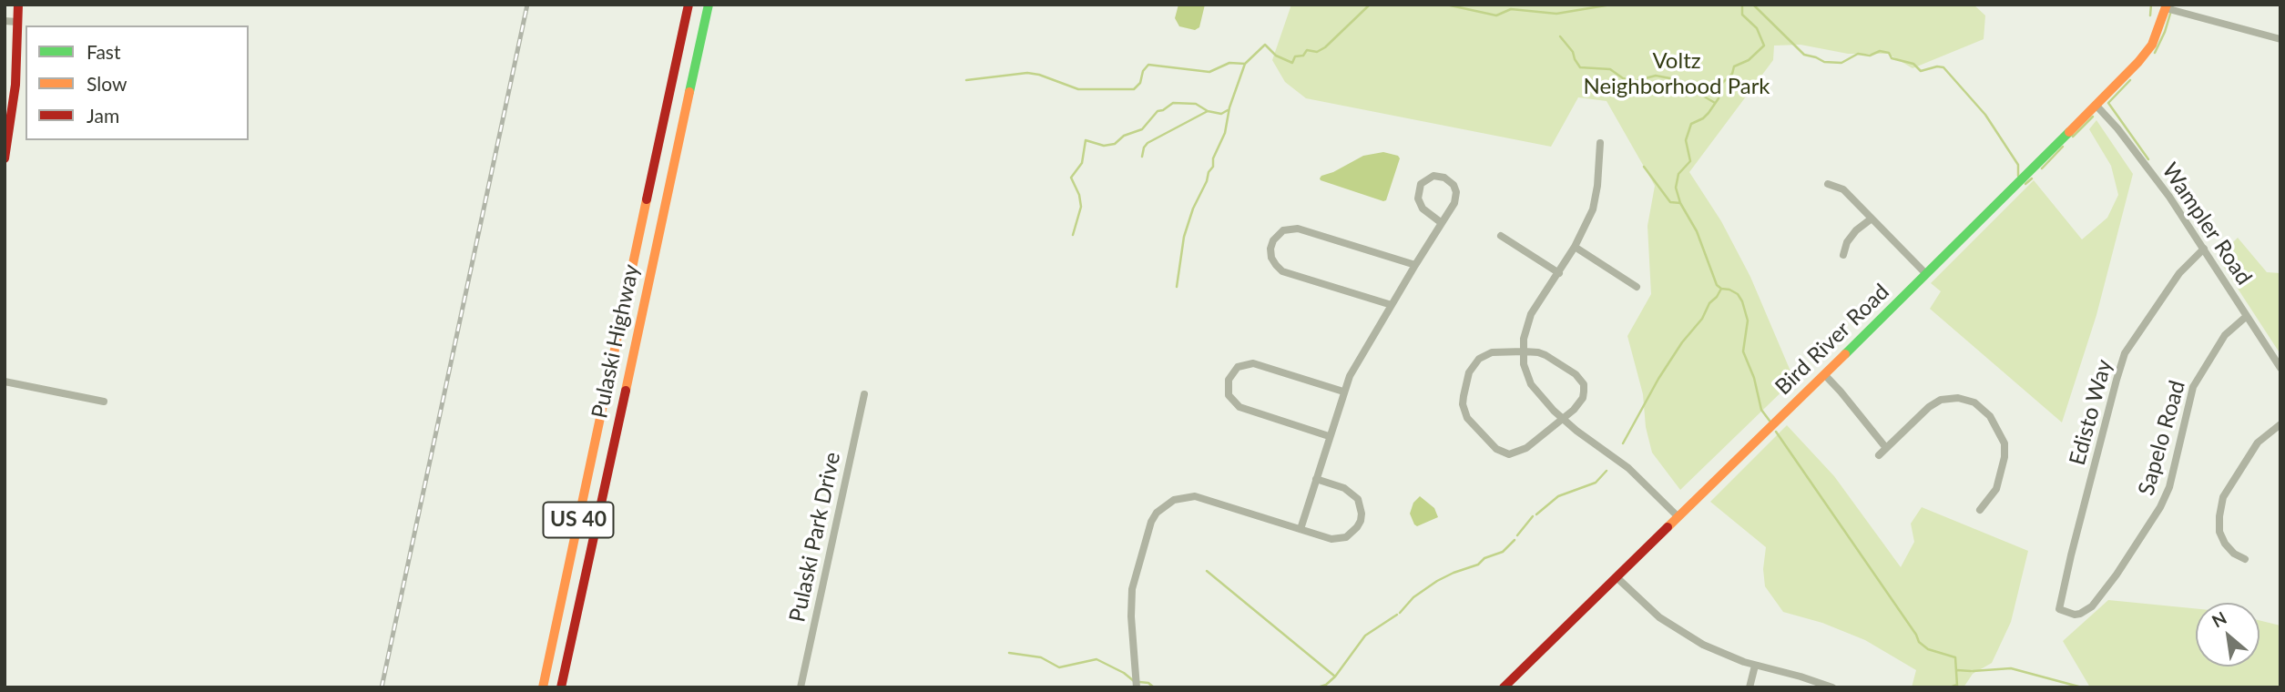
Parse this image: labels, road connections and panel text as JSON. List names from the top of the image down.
{
  "streets": {
    "main road": ["Bird River Road", "Pulaski Highway", "US 40"],
    "street": [
      "Wampler Road",
      "Edisto Way",
      "Sapelo Road",
      "Pulaski Park Drive"
    ]
  },
  "crossings": [
    ["Wampler Road", "Bird River Road"],
    ["Wampler Road", "Edisto Way"],
    ["Wampler Road", "Sapelo Road"],
    ["Edisto Way", "Sapelo Road"]
  ],
  "parks": ["Voltz Neighborhood Park"],
  "legend": ["Fast", "Slow", "Jam"],
  "north": "top left"
}
